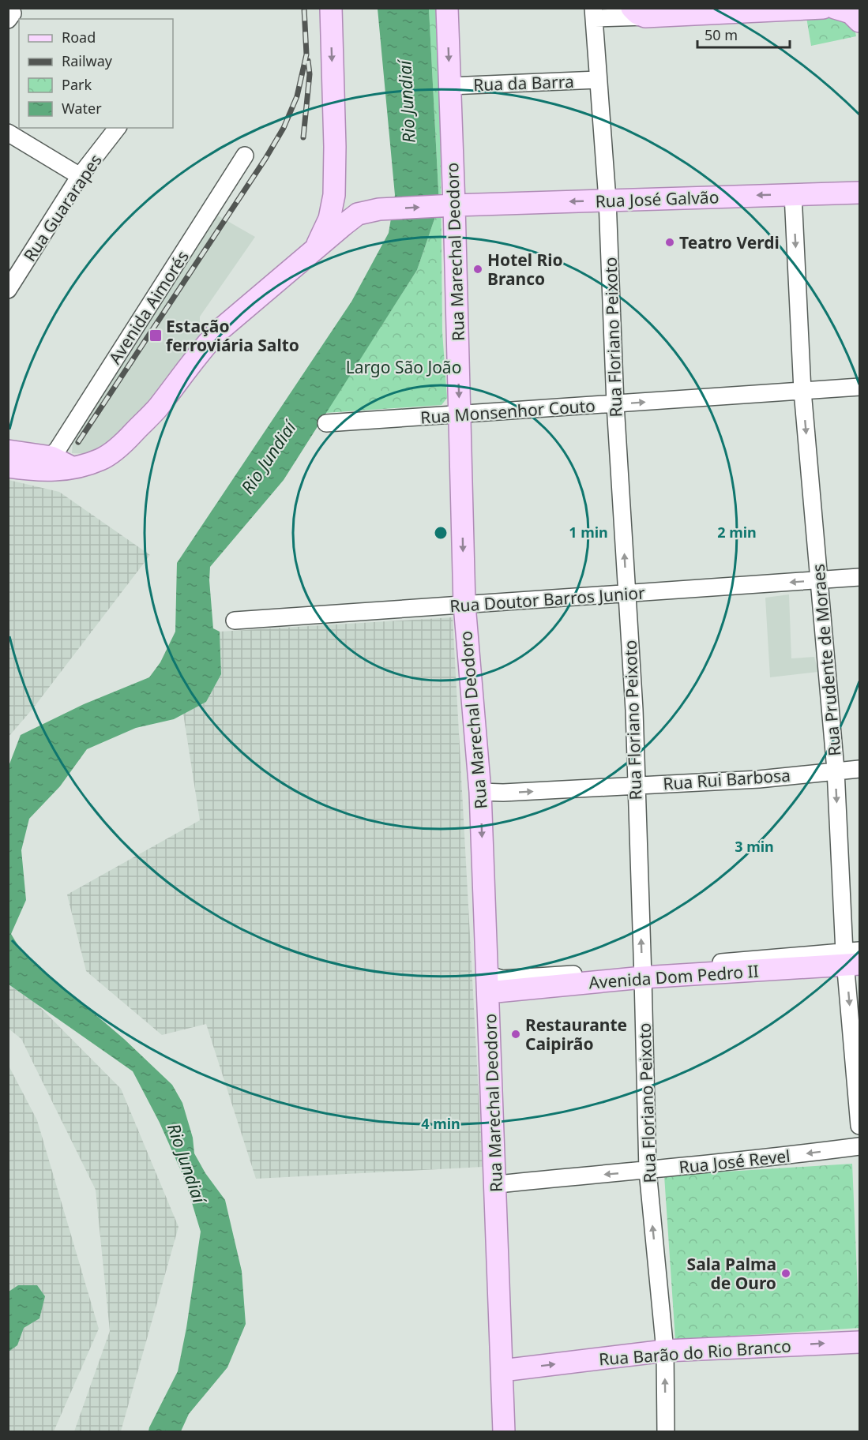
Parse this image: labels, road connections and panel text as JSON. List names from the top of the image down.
{
  "streets": {
    "main road": [
      "Rua José Galvão",
      "Rua Marechal Deodoro",
      "Avenida Dom Pedro II",
      "Rua Barão do Rio Branco"
    ],
    "street": [
      "Rua da Barra",
      "Rua Guararapes",
      "Avenida Aimorés",
      "Rua Floriano Peixoto",
      "Rua Monsenhor Couto",
      "Rua Doutor Barros Junior",
      "Rua Prudente de Moraes",
      "Rua Rui Barbosa",
      "Rua José Revel"
    ]
  },
  "crossings": [
    ["Rua da Barra", "Rua Marechal Deodoro"],
    ["Rua da Barra", "Rua Floriano Peixoto"],
    ["Rua José Galvão", "Rua Marechal Deodoro"],
    ["Rua José Galvão", "Rua Floriano Peixoto"],
    ["Rua José Galvão", "Rua Prudente de Moraes"],
    ["Rua Marechal Deodoro", "Rua Monsenhor Couto"],
    ["Rua Marechal Deodoro", "Rua Doutor Barros Junior"],
    ["Rua Marechal Deodoro", "Rua Rui Barbosa"],
    ["Rua Marechal Deodoro", "Avenida Dom Pedro II"],
    ["Rua Marechal Deodoro", "Rua José Revel"],
    ["Rua Marechal Deodoro", "Rua Barão do Rio Branco"],
    ["Rua Floriano Peixoto", "Rua Monsenhor Couto"],
    ["Rua Floriano Peixoto", "Rua Doutor Barros Junior"],
    ["Rua Floriano Peixoto", "Rua Rui Barbosa"],
    ["Rua Floriano Peixoto", "Avenida Dom Pedro II"],
    ["Rua Floriano Peixoto", "Rua José Revel"],
    ["Rua Floriano Peixoto", "Rua Barão do Rio Branco"],
    ["Rua Monsenhor Couto", "Rua Prudente de Moraes"],
    ["Rua Doutor Barros Junior", "Rua Prudente de Moraes"],
    ["Rua Prudente de Moraes", "Rua Rui Barbosa"],
    ["Rua Prudente de Moraes", "Avenida Dom Pedro II"]
  ],
  "one_way": [
    "Rua Marechal Deodoro",
    "Rua Floriano Peixoto",
    "Rua Monsenhor Couto",
    "Rua Prudente de Moraes",
    "Rua Rui Barbosa",
    "Rua José Revel",
    "Rua Barão do Rio Branco"
  ],
  "water": ["Rio Jundiaí"],
  "parks": ["Largo São João"],
  "places": {
    "other": [
      "Teatro Verdi",
      "Hotel Rio Branco",
      "Restaurante Caipirão",
      "Sala Palma de Ouro"
    ],
    "transit": ["Estação ferroviária Salto"]
  },
  "legend": [
    "Road",
    "Railway",
    "Park",
    "Water"
  ],
  "scale_bar": "50 m",
  "rings": [
    "1 min",
    "2 min",
    "3 min",
    "4 min"
  ]
}
